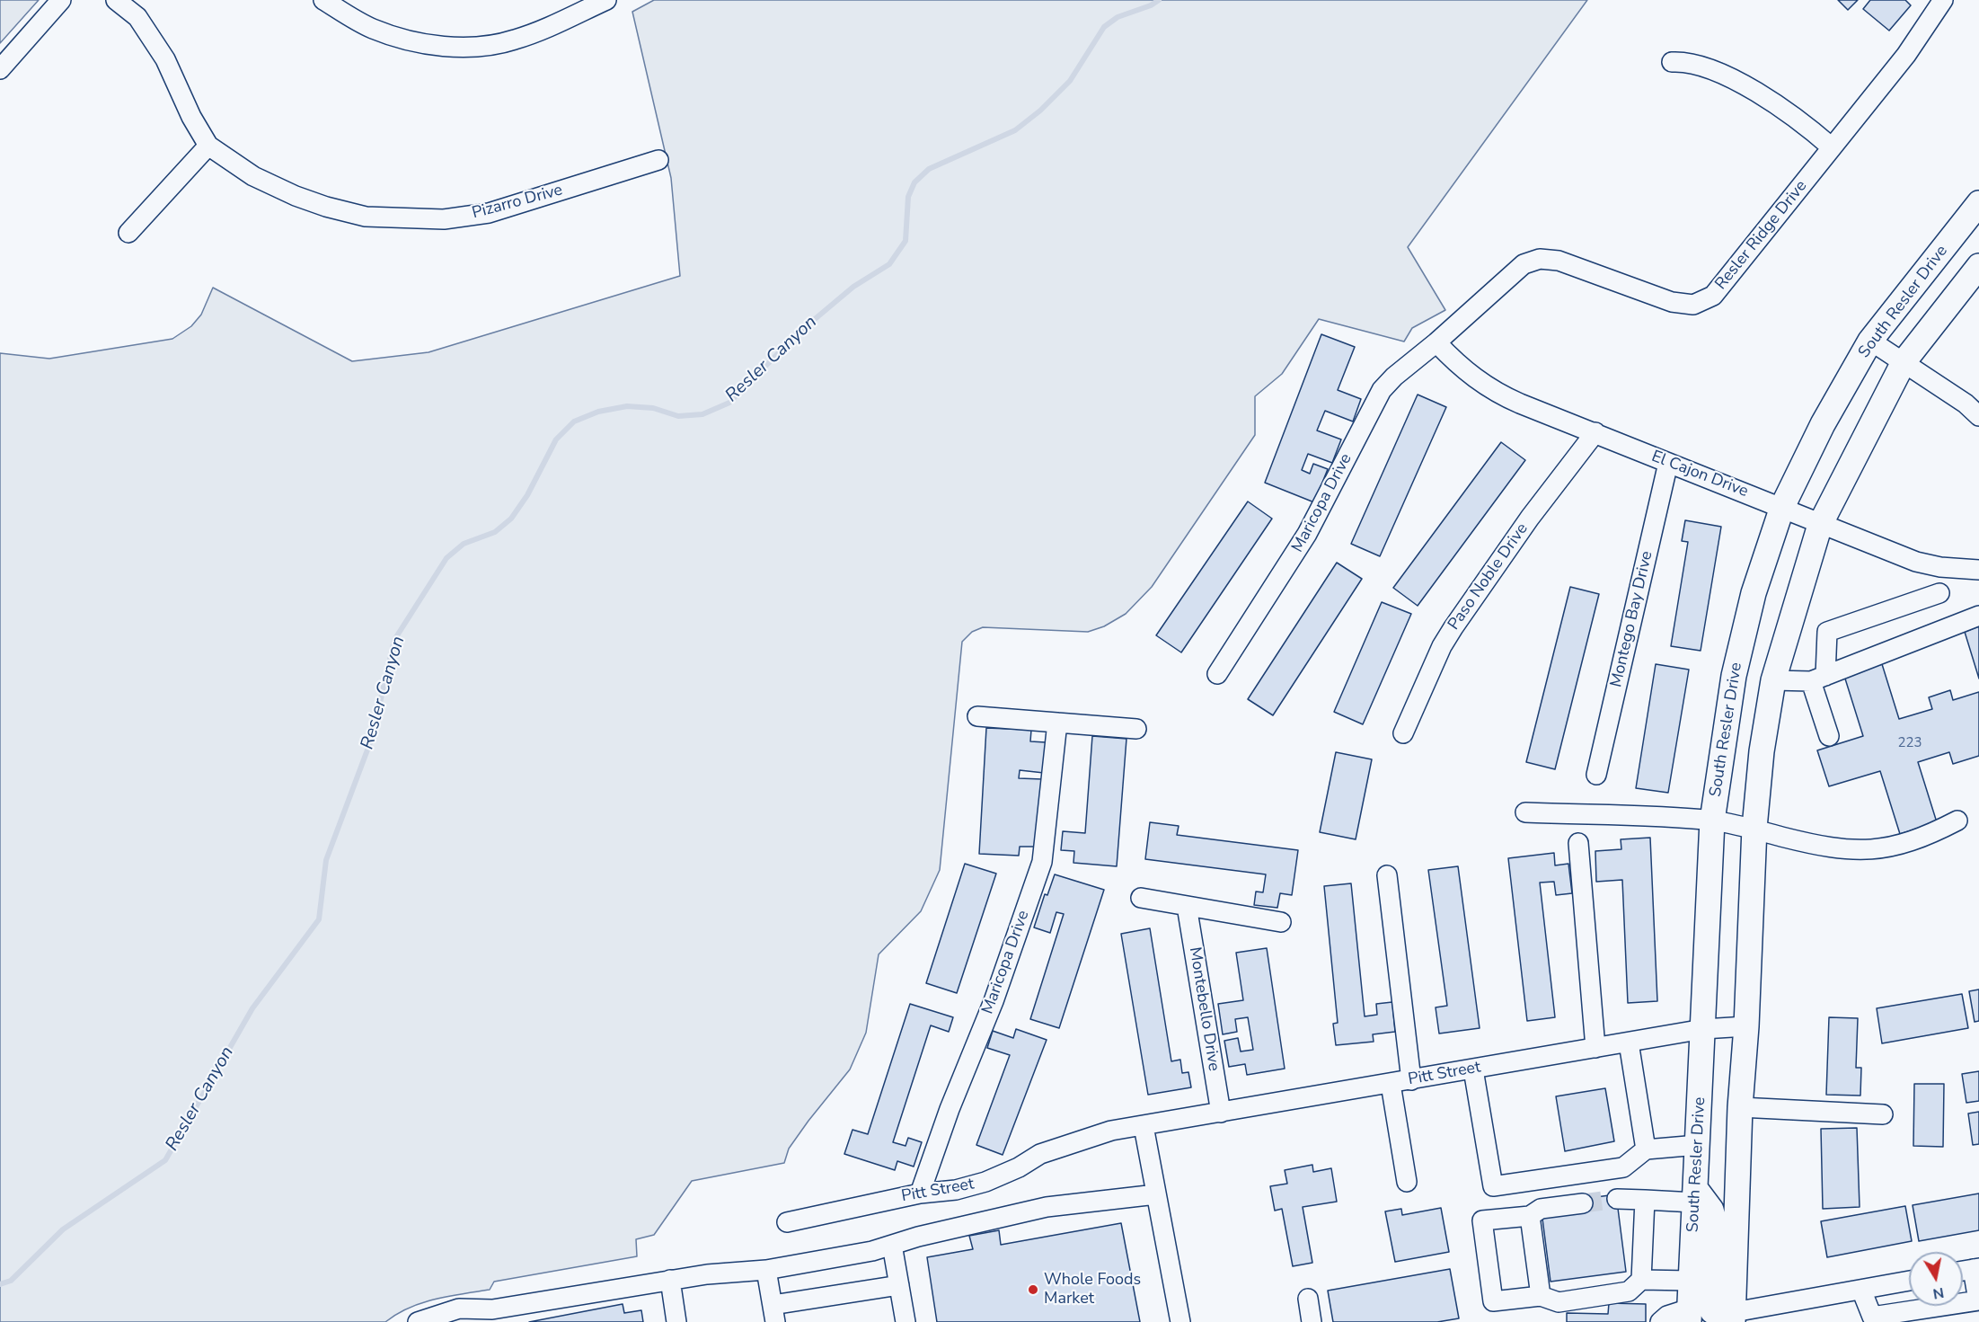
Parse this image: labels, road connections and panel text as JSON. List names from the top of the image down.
{
  "streets": {
    "main road": ["South Resler Drive"],
    "street": [
      "Pizarro Drive",
      "Resler Ridge Drive",
      "El Cajon Drive",
      "Maricopa Drive",
      "Paso Noble Drive",
      "Montego Bay Drive",
      "Montebello Drive",
      "Pitt Street"
    ]
  },
  "crossings": [
    ["Resler Ridge Drive", "El Cajon Drive"],
    ["Resler Ridge Drive", "Maricopa Drive"],
    ["South Resler Drive", "El Cajon Drive"],
    ["South Resler Drive", "Pitt Street"],
    ["El Cajon Drive", "Maricopa Drive"],
    ["El Cajon Drive", "Paso Noble Drive"],
    ["El Cajon Drive", "Montego Bay Drive"],
    ["Maricopa Drive", "Pitt Street"],
    ["Montebello Drive", "Pitt Street"]
  ],
  "water": ["Resler Canyon"],
  "places": ["Whole Foods Market"],
  "house_numbers": ["223"],
  "north": "bottom"
}
